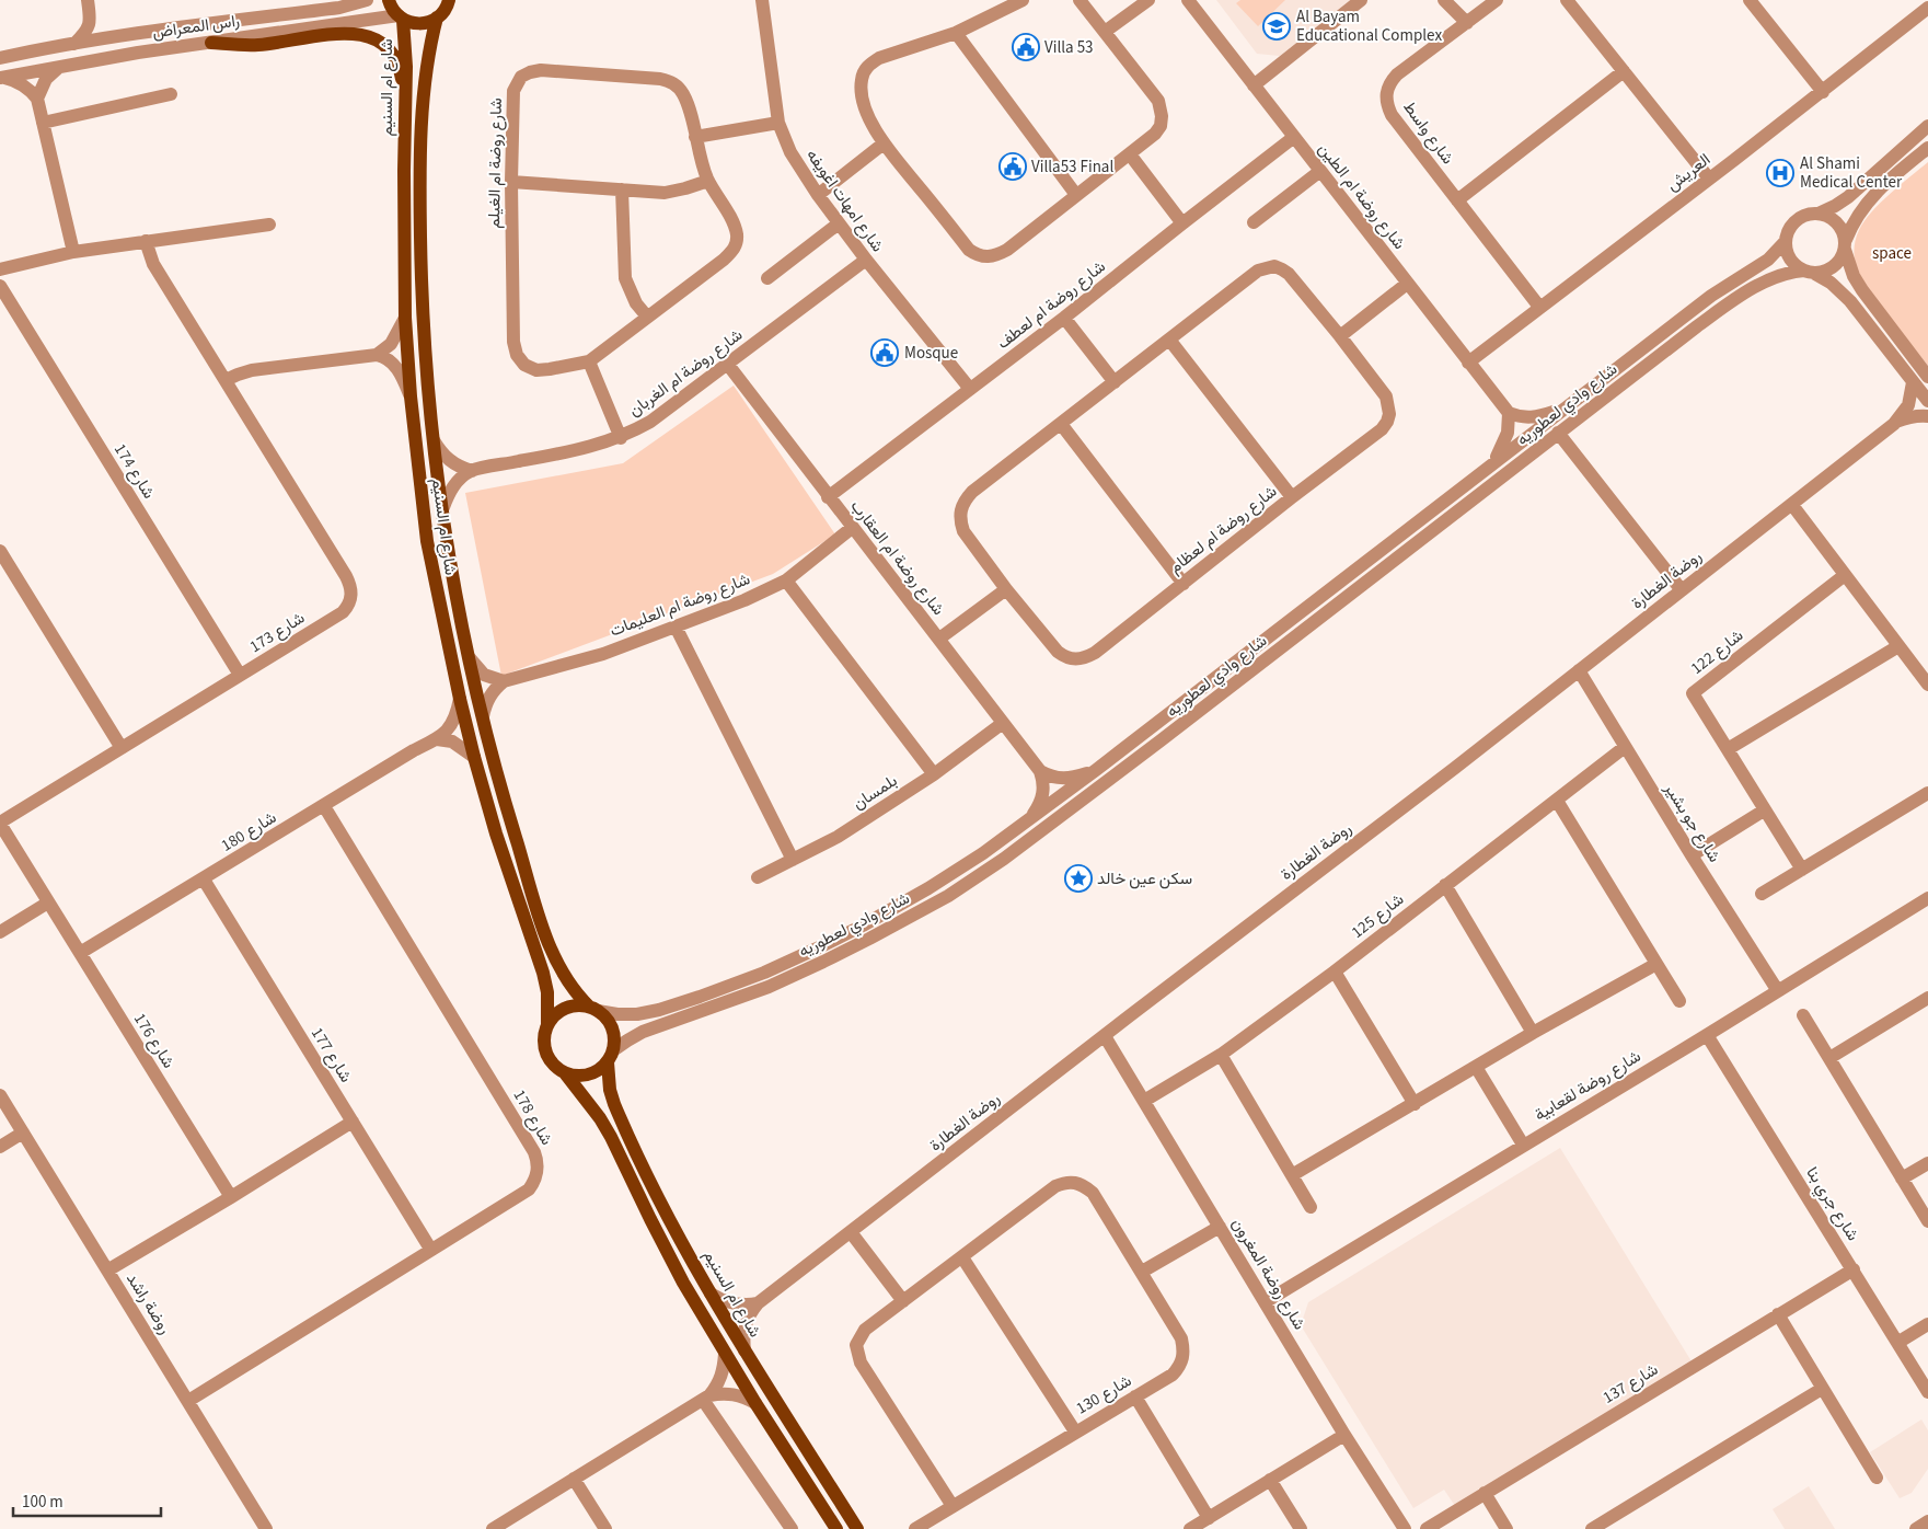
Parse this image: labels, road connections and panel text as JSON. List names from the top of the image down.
{
  "streets": {
    "main road": ["شارع ام السنيم"],
    "street": [
      "راس المعراض",
      "شارع واسط",
      "شارع روضة ام الغيلم",
      "العريش",
      "شارع روضة ام الطين",
      "شارع امهات اغويفه",
      "شارع روضة ام لعطف",
      "شارع روضة ام الغربان",
      "شارع وادي لعطوريه",
      "شارع 174",
      "شارع روضة ام لعظام",
      "شارع روضة ام العقارب",
      "روضة الغطارة",
      "شارع روضة ام العليمات",
      "شارع 173",
      "شارع 122",
      "بلمسان",
      "شارع جو بشير",
      "شارع 180",
      "شارع 125",
      "شارع 176",
      "شارع 177",
      "شارع روضة لقعابية",
      "شارع 178",
      "شارع جري بنا",
      "شارع روضة المغرون",
      "روضة راشد",
      "شارع 137",
      "شارع 130"
    ]
  },
  "crossings": [
    ["راس المعراض", "شارع ام السنيم"],
    ["شارع ام السنيم", "شارع وادي لعطوريه"],
    ["شارع ام السنيم", "روضة الغطارة"],
    ["شارع ام السنيم", "شارع 180"],
    ["شارع واسط", "العريش"],
    ["العريش", "شارع روضة ام الطين"],
    ["شارع روضة ام الطين", "شارع روضة ام لعطف"],
    ["شارع امهات اغويفه", "شارع روضة ام لعطف"],
    ["شارع امهات اغويفه", "شارع روضة ام الغربان"],
    ["شارع روضة ام لعطف", "شارع روضة ام العقارب"],
    ["شارع روضة ام الغربان", "شارع روضة ام العقارب"],
    ["شارع 174", "شارع 173"],
    ["شارع روضة ام العقارب", "شارع روضة ام العليمات"],
    ["شارع روضة ام العقارب", "بلمسان"],
    ["روضة الغطارة", "شارع جو بشير"],
    ["روضة الغطارة", "شارع روضة المغرون"],
    ["شارع 173", "شارع 176"],
    ["شارع جو بشير", "شارع 125"],
    ["شارع جو بشير", "شارع روضة لقعابية"],
    ["شارع 180", "شارع 176"],
    ["شارع 180", "شارع 177"],
    ["شارع 180", "شارع 178"],
    ["شارع 125", "شارع روضة المغرون"],
    ["شارع 177", "شارع 178"],
    ["شارع روضة لقعابية", "شارع جري بنا"],
    ["شارع روضة لقعابية", "شارع روضة المغرون"],
    ["شارع 178", "روضة راشد"],
    ["شارع جري بنا", "شارع 137"]
  ],
  "parks": ["space"],
  "places": {
    "school or university": ["Al Bayam Educational Complex"],
    "public building": ["Villa 53", "Villa53 Final", "Mosque"],
    "hospital": ["Al Shami Medical Center"],
    "place": ["سكن عين خالد"]
  },
  "scale_bar": "100 m"
}
